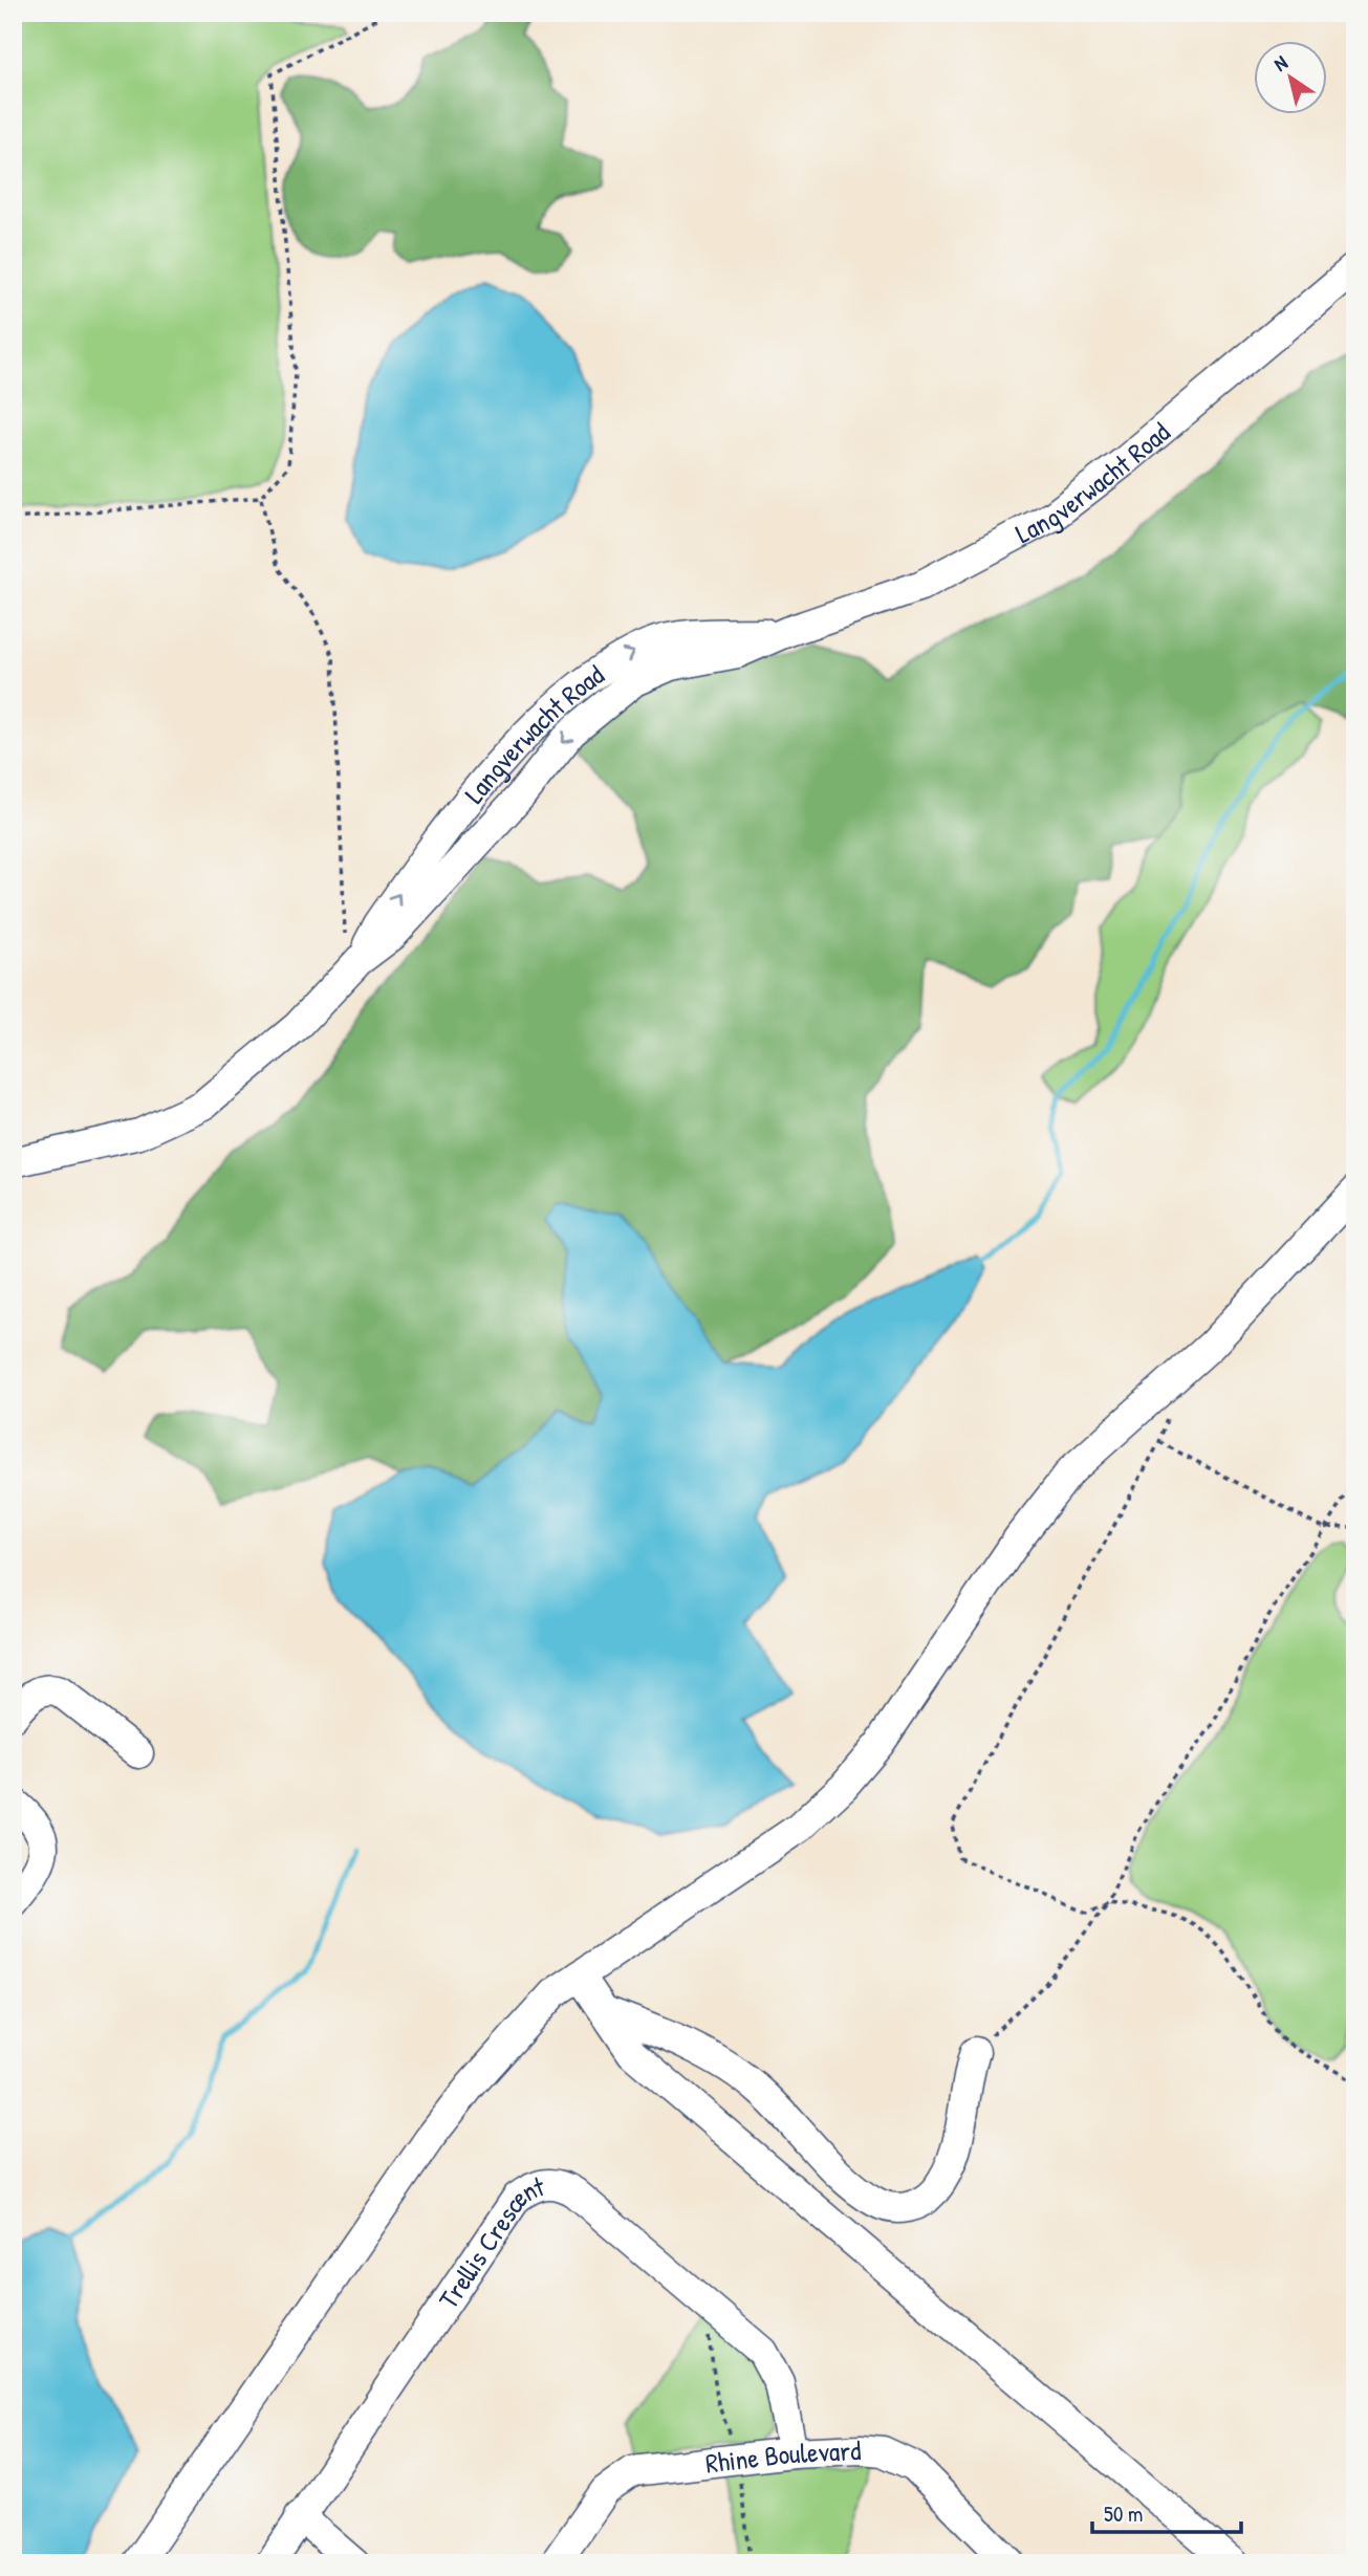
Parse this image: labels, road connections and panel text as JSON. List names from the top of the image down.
{
  "streets": {
    "street": ["Langverwacht Road", "Trellis Crescent", "Rhine Boulevard"]
  },
  "crossings": [
    ["Trellis Crescent", "Rhine Boulevard"]
  ],
  "scale_bar": "50 m",
  "north": "top left"
}
